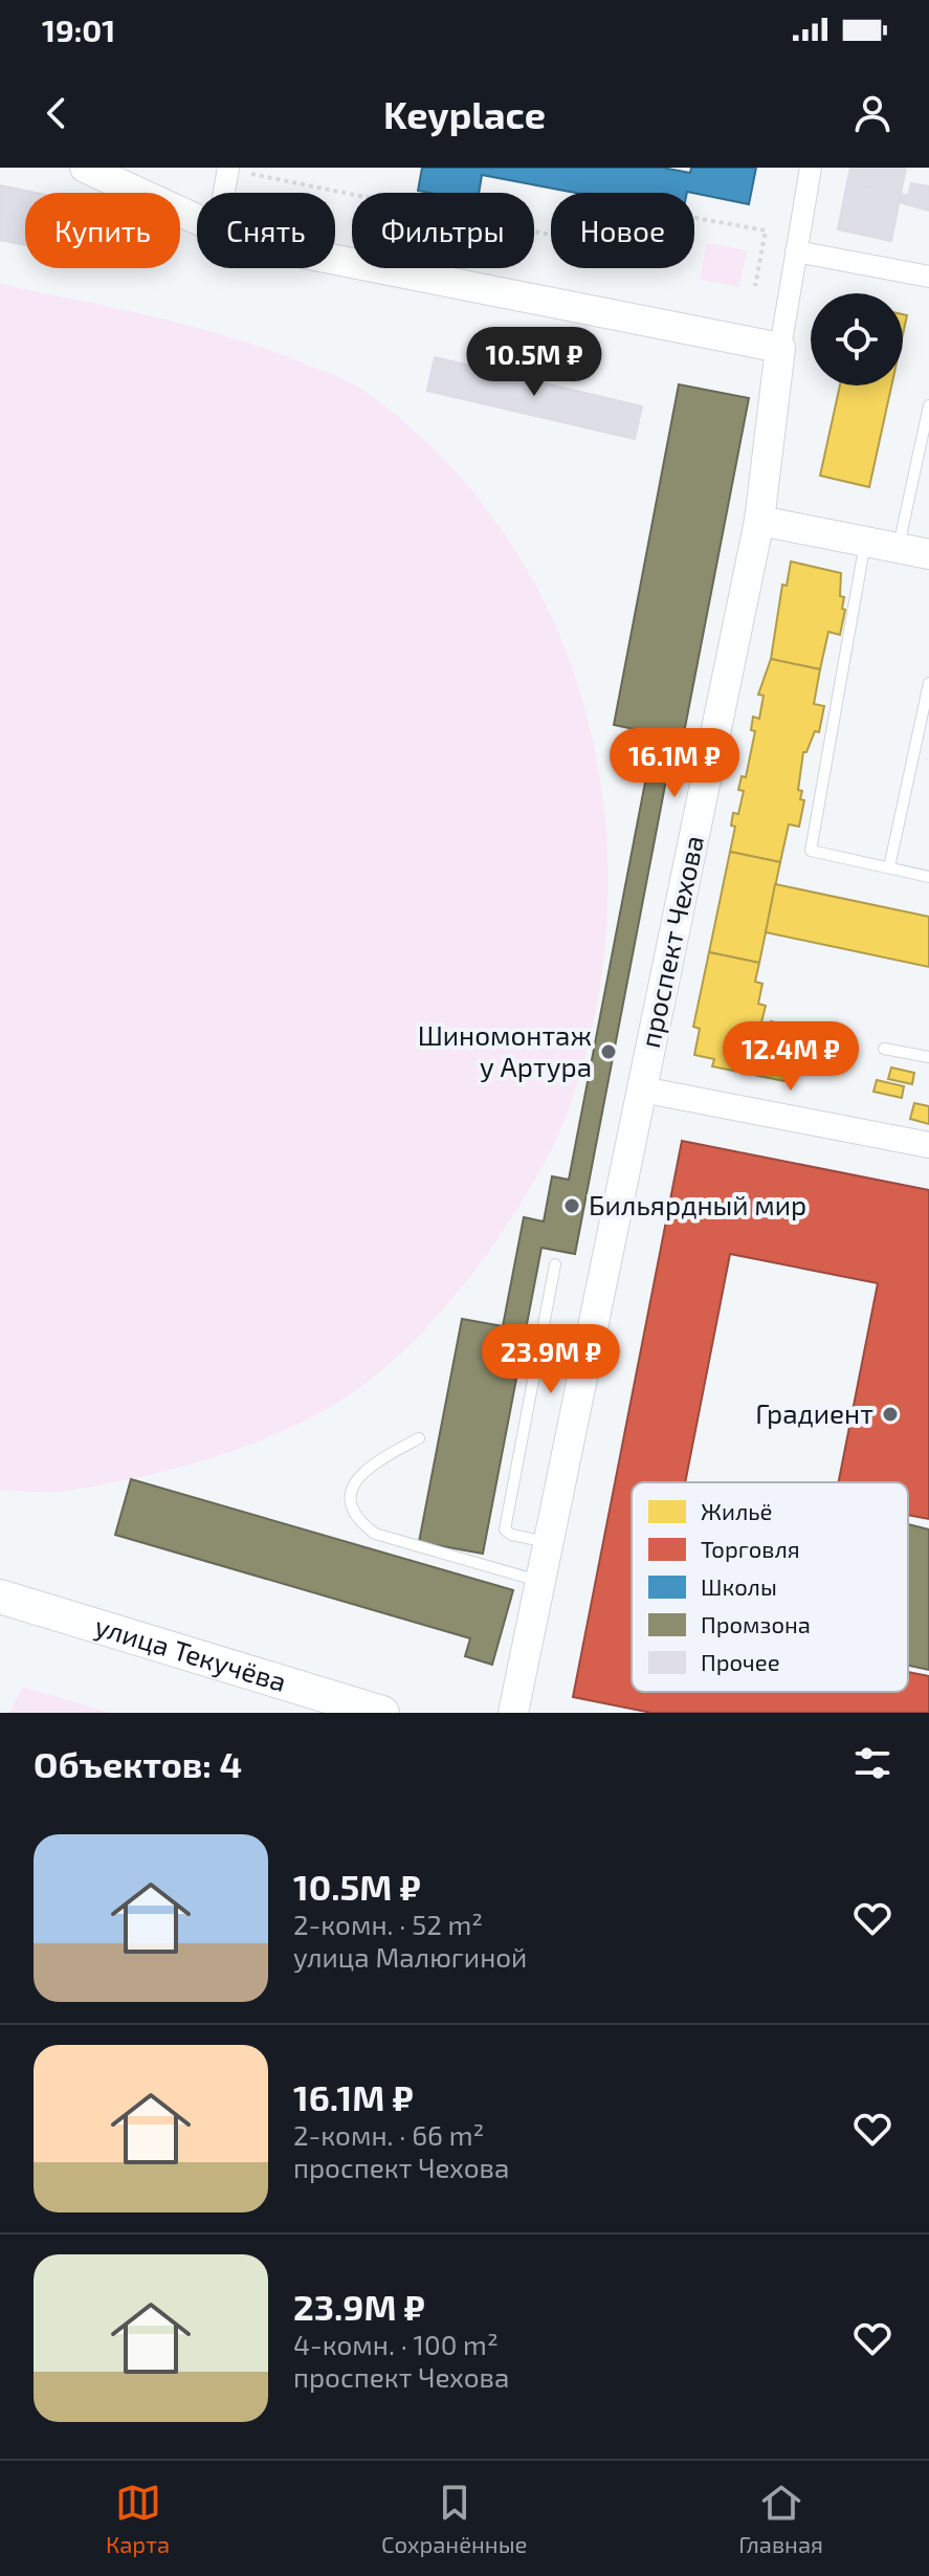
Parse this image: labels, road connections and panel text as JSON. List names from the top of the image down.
{
  "streets": {
    "main road": ["проспект Чехова", "улица Текучёва"]
  },
  "places": ["Шиномонтаж у Артура", "Бильярдный мир", "Градиент"],
  "legend": [
    "Жильё",
    "Торговля",
    "Школы",
    "Промзона",
    "Прочее"
  ],
  "page": {
    "status": "19:01",
    "header": "Keyplace",
    "chip": [
      "Купить",
      "Снять",
      "Фильтры",
      "Новое"
    ],
    "price": [
      "10.5M ₽",
      "16.1M ₽",
      "12.4M ₽",
      "23.9M ₽"
    ],
    "heading": "Объектов: 4",
    "list": [
      {
        "name": "10.5M ₽",
        "note": "2-комн. · 52 m² · улица Малюгиной"
      },
      {
        "name": "16.1M ₽",
        "note": "2-комн. · 66 m² · проспект Чехова"
      },
      {
        "name": "23.9M ₽",
        "note": "4-комн. · 100 m² · проспект Чехова"
      }
    ],
    "tabs": ["Карта", "Сохранённые", "Главная"]
  }
}
